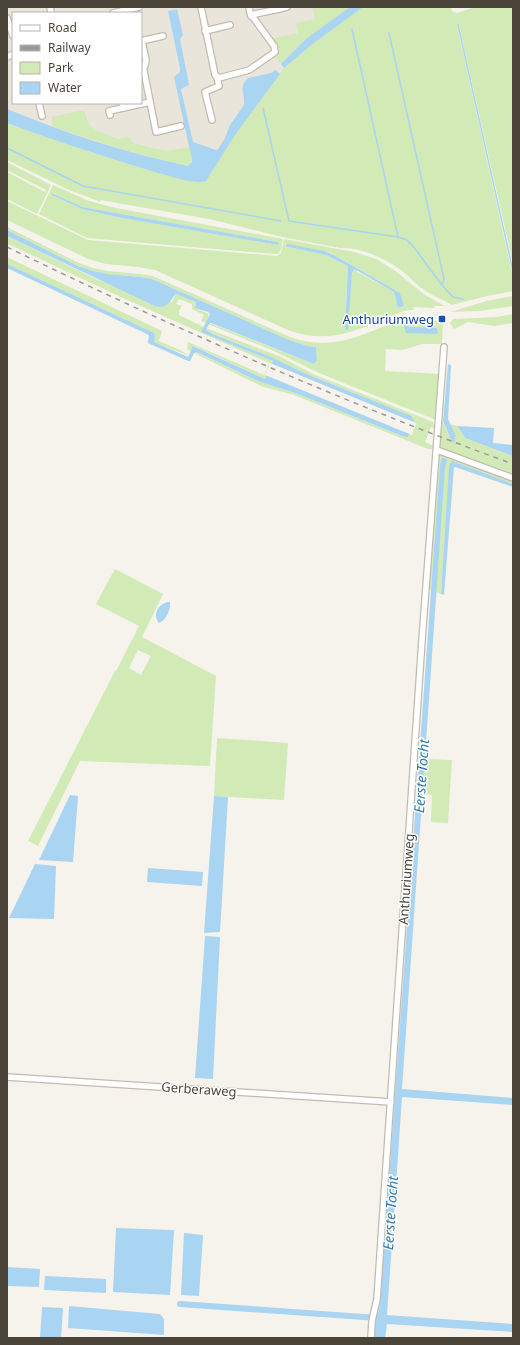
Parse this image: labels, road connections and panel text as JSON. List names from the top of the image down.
{
  "streets": {
    "street": ["Anthuriumweg", "Gerberaweg"]
  },
  "crossings": [
    ["Anthuriumweg", "Gerberaweg"]
  ],
  "water": ["Eerste Tocht"],
  "places": {
    "transit": ["Anthuriumweg"]
  },
  "legend": [
    "Road",
    "Railway",
    "Park",
    "Water"
  ]
}
